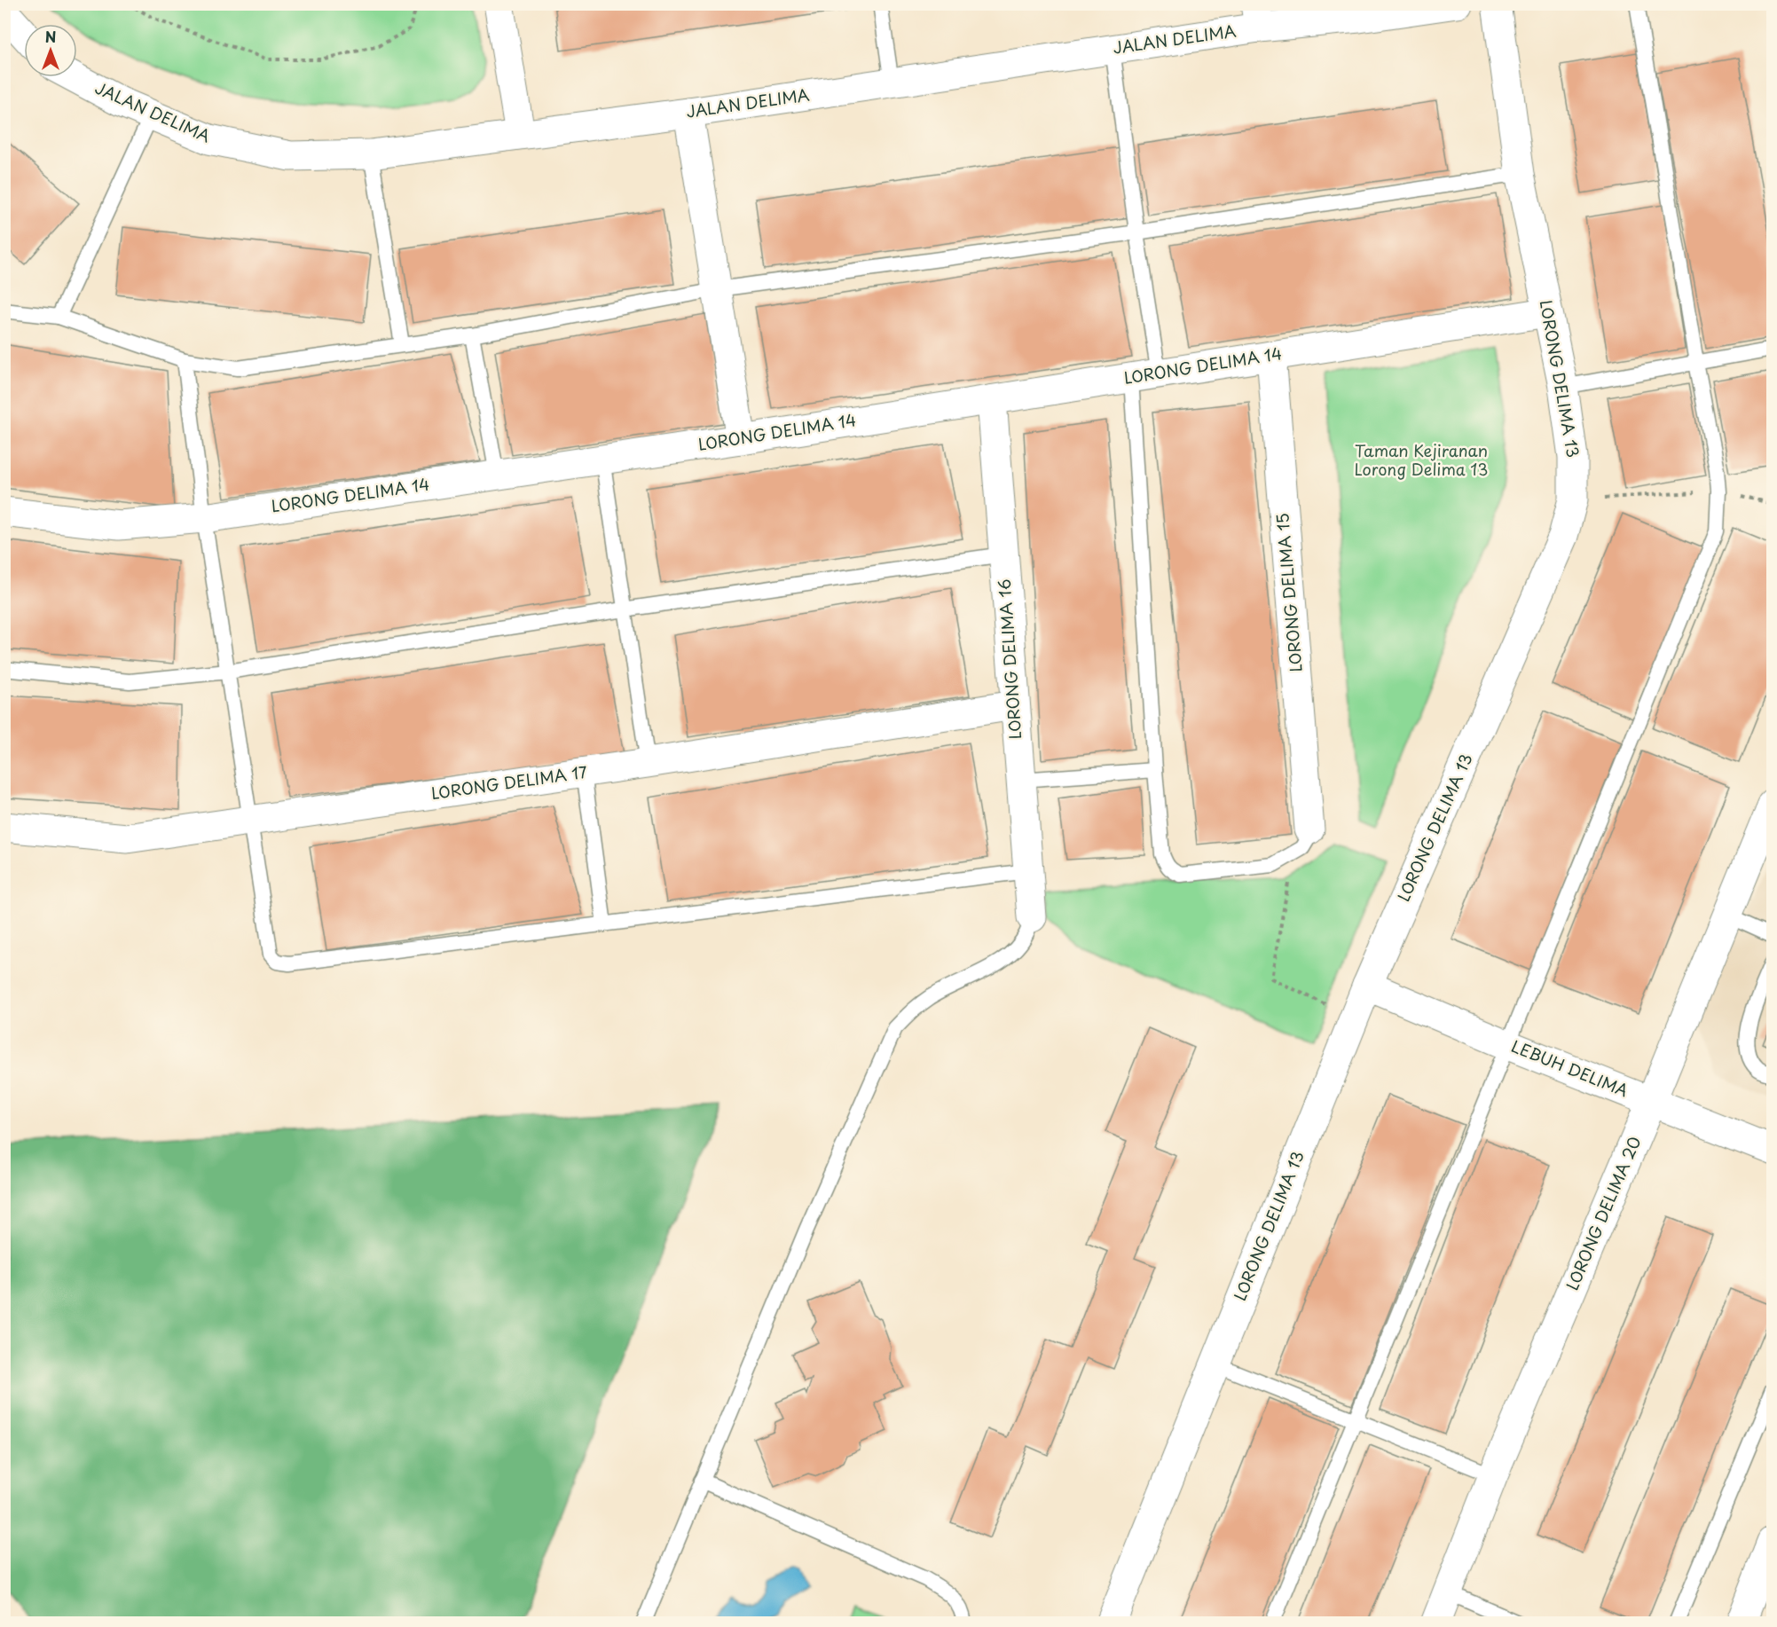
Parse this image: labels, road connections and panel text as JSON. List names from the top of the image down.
{
  "streets": {
    "street": [
      "JALAN DELIMA",
      "LORONG DELIMA 14",
      "LORONG DELIMA 13",
      "LORONG DELIMA 15",
      "LORONG DELIMA 16",
      "LORONG DELIMA 17",
      "LEBUH DELIMA",
      "LORONG DELIMA 20"
    ]
  },
  "crossings": [
    ["LORONG DELIMA 14", "LORONG DELIMA 13"],
    ["LORONG DELIMA 14", "LORONG DELIMA 15"],
    ["LORONG DELIMA 14", "LORONG DELIMA 16"],
    ["LORONG DELIMA 13", "LEBUH DELIMA"],
    ["LORONG DELIMA 16", "LORONG DELIMA 17"],
    ["LEBUH DELIMA", "LORONG DELIMA 20"]
  ],
  "parks": ["Taman Kejiranan Lorong Delima 13"],
  "north": "top"
}
